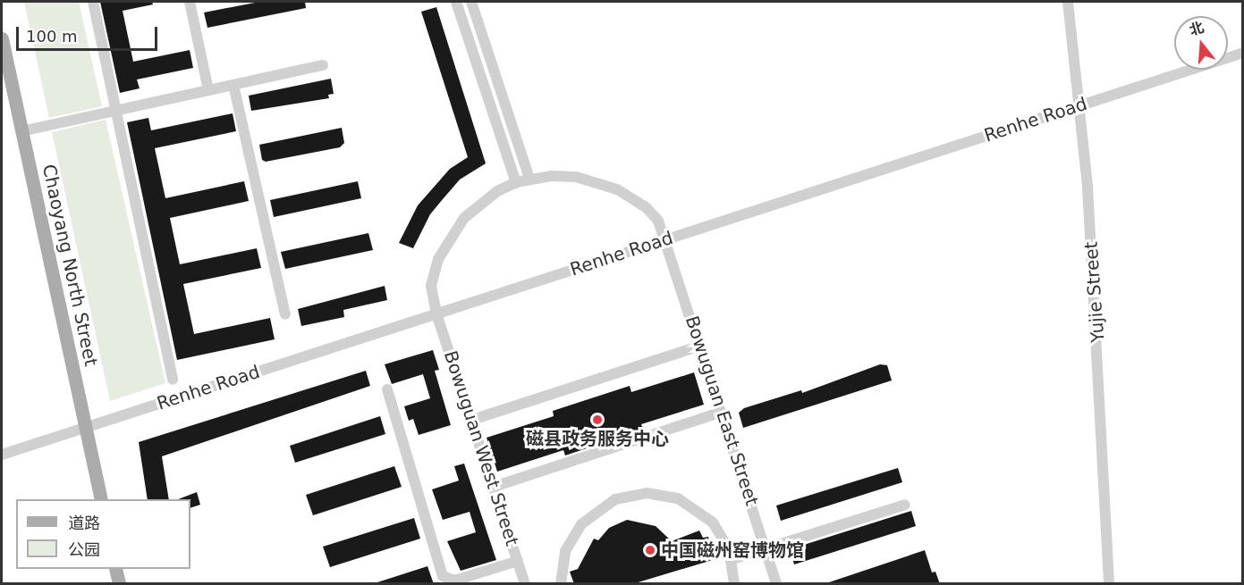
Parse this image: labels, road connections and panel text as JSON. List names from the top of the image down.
{
  "streets": {
    "main road": ["Chaoyang North Street"],
    "street": [
      "Renhe Road",
      "Yujie Street",
      "Bowuguan East Street",
      "Bowuguan West Street"
    ]
  },
  "crossings": [
    ["Renhe Road", "Chaoyang North Street"],
    ["Renhe Road", "Yujie Street"],
    ["Renhe Road", "Bowuguan East Street"],
    ["Renhe Road", "Bowuguan West Street"],
    ["Bowuguan East Street", "Bowuguan West Street"]
  ],
  "places": ["磁县政务服务中心", "中国磁州窑博物馆"],
  "legend": ["道路", "公园"],
  "scale_bar": "100 m",
  "north": "top"
}
